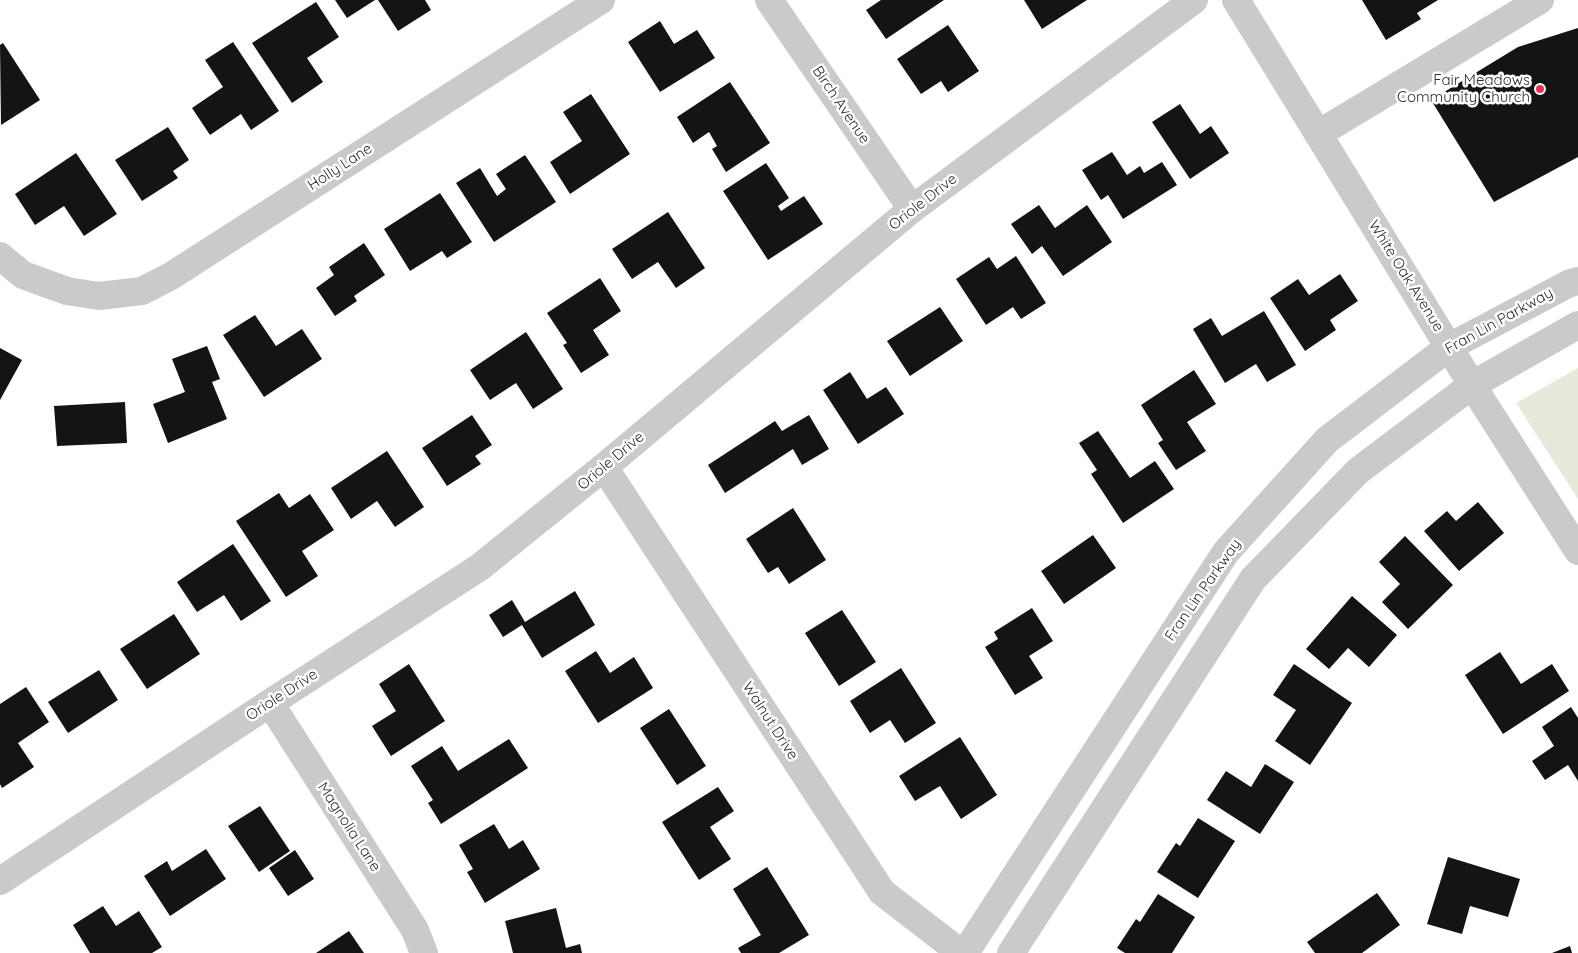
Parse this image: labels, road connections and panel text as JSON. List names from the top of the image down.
{
  "streets": {
    "street": [
      "Birch Avenue",
      "Holly Lane",
      "Oriole Drive",
      "White Oak Avenue",
      "Fran Lin Parkway",
      "Walnut Drive",
      "Magnolia Lane"
    ]
  },
  "crossings": [
    ["Birch Avenue", "Oriole Drive"],
    ["Oriole Drive", "Walnut Drive"],
    ["Oriole Drive", "Magnolia Lane"],
    ["White Oak Avenue", "Fran Lin Parkway"]
  ],
  "places": ["Fair Meadows Community Church"]
}
